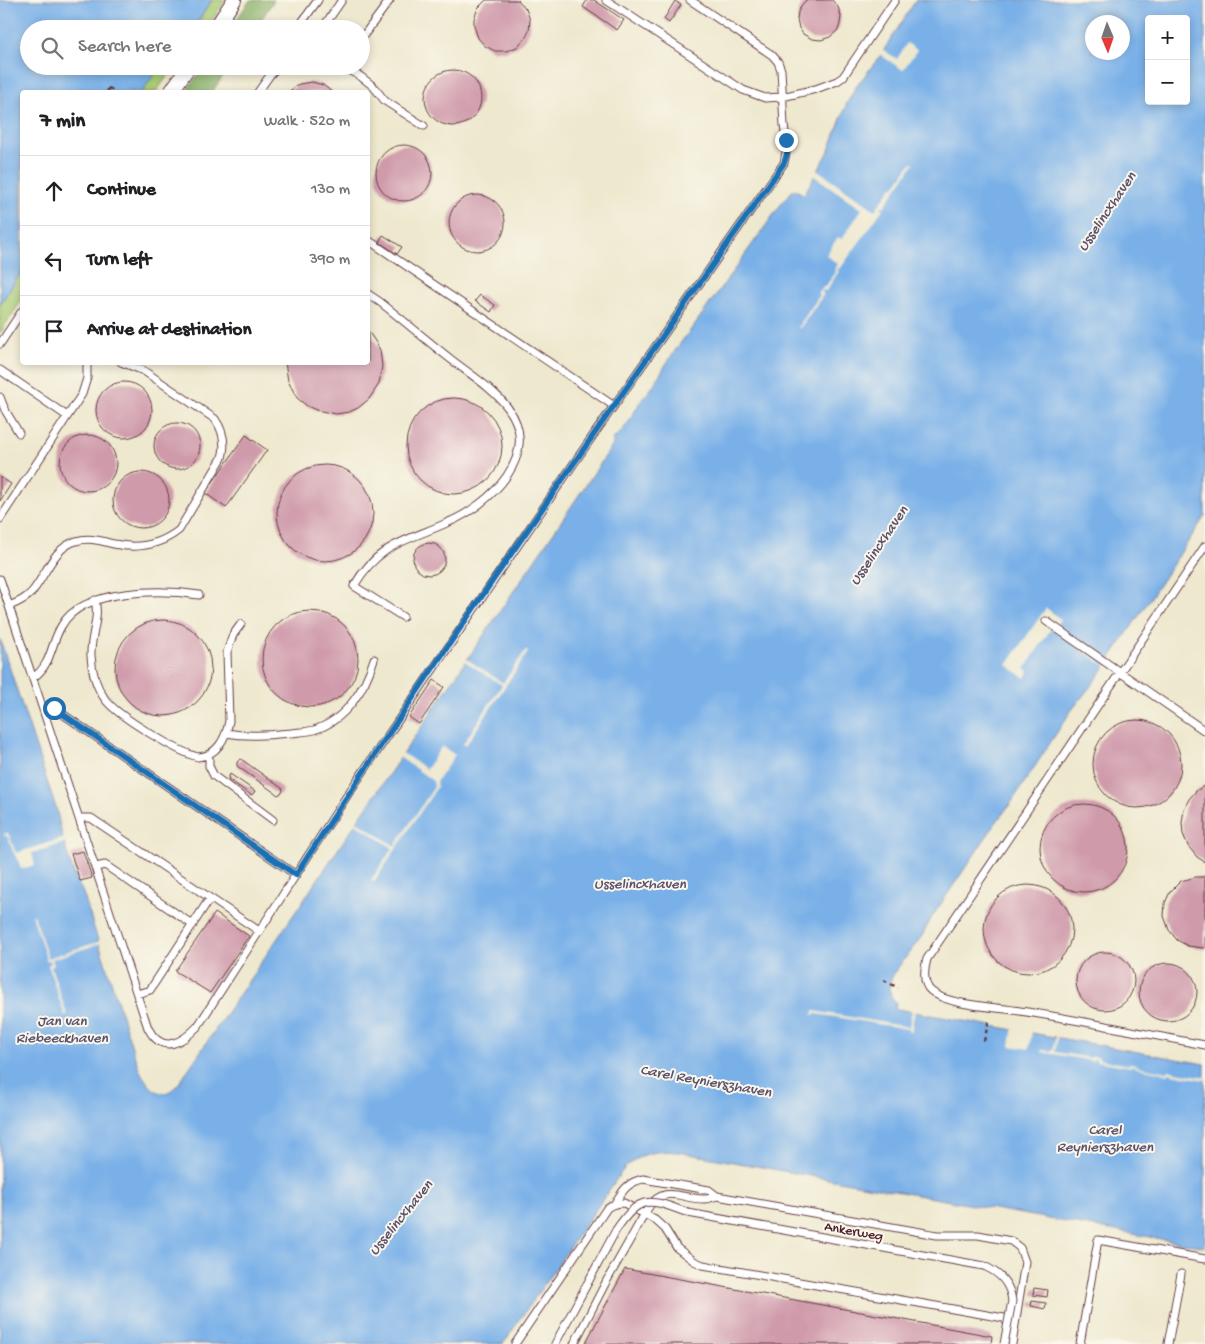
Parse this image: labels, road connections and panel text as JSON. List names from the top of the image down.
{
  "streets": {
    "lane": ["Ankerweg"]
  },
  "water": ["Usselincxhaven", "Jan van Riebeeckhaven", "Carel Reynierszhaven"],
  "north": "bottom",
  "page": {
    "map_buttons": ["+", "−"],
    "search": "Search here",
    "heading": ["7 min", "Walk · 520 m"],
    "list": [
      ["Continue", "130 m"],
      ["Turn left", "390 m"],
      "Arrive at destination"
    ]
  }
}
